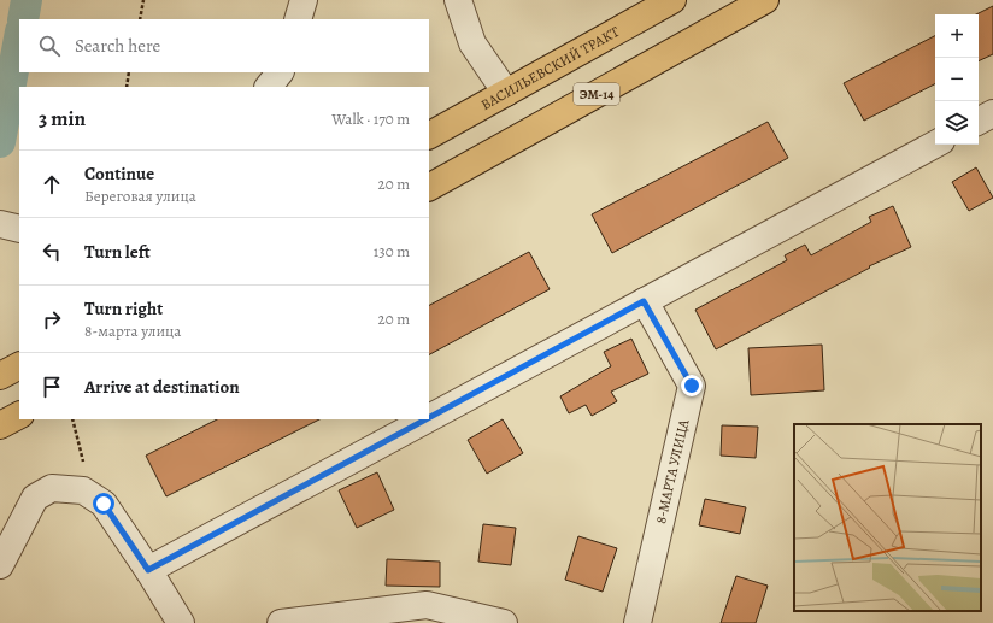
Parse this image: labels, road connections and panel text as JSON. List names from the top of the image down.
{
  "streets": {
    "main road": ["ВАСИЛЬЕВСКИЙ ТРАКТ", "ЭМ-14"],
    "street": ["8-МАРТА УЛИЦА"]
  },
  "page": {
    "map_buttons": ["+", "−"],
    "search": "Search here",
    "heading": ["3 min", "Walk · 170 m"],
    "list": [
      ["Continue", "Береговая улица", "20 m"],
      ["Turn left", "130 m"],
      ["Turn right", "8-марта улица", "20 m"],
      "Arrive at destination"
    ]
  }
}
